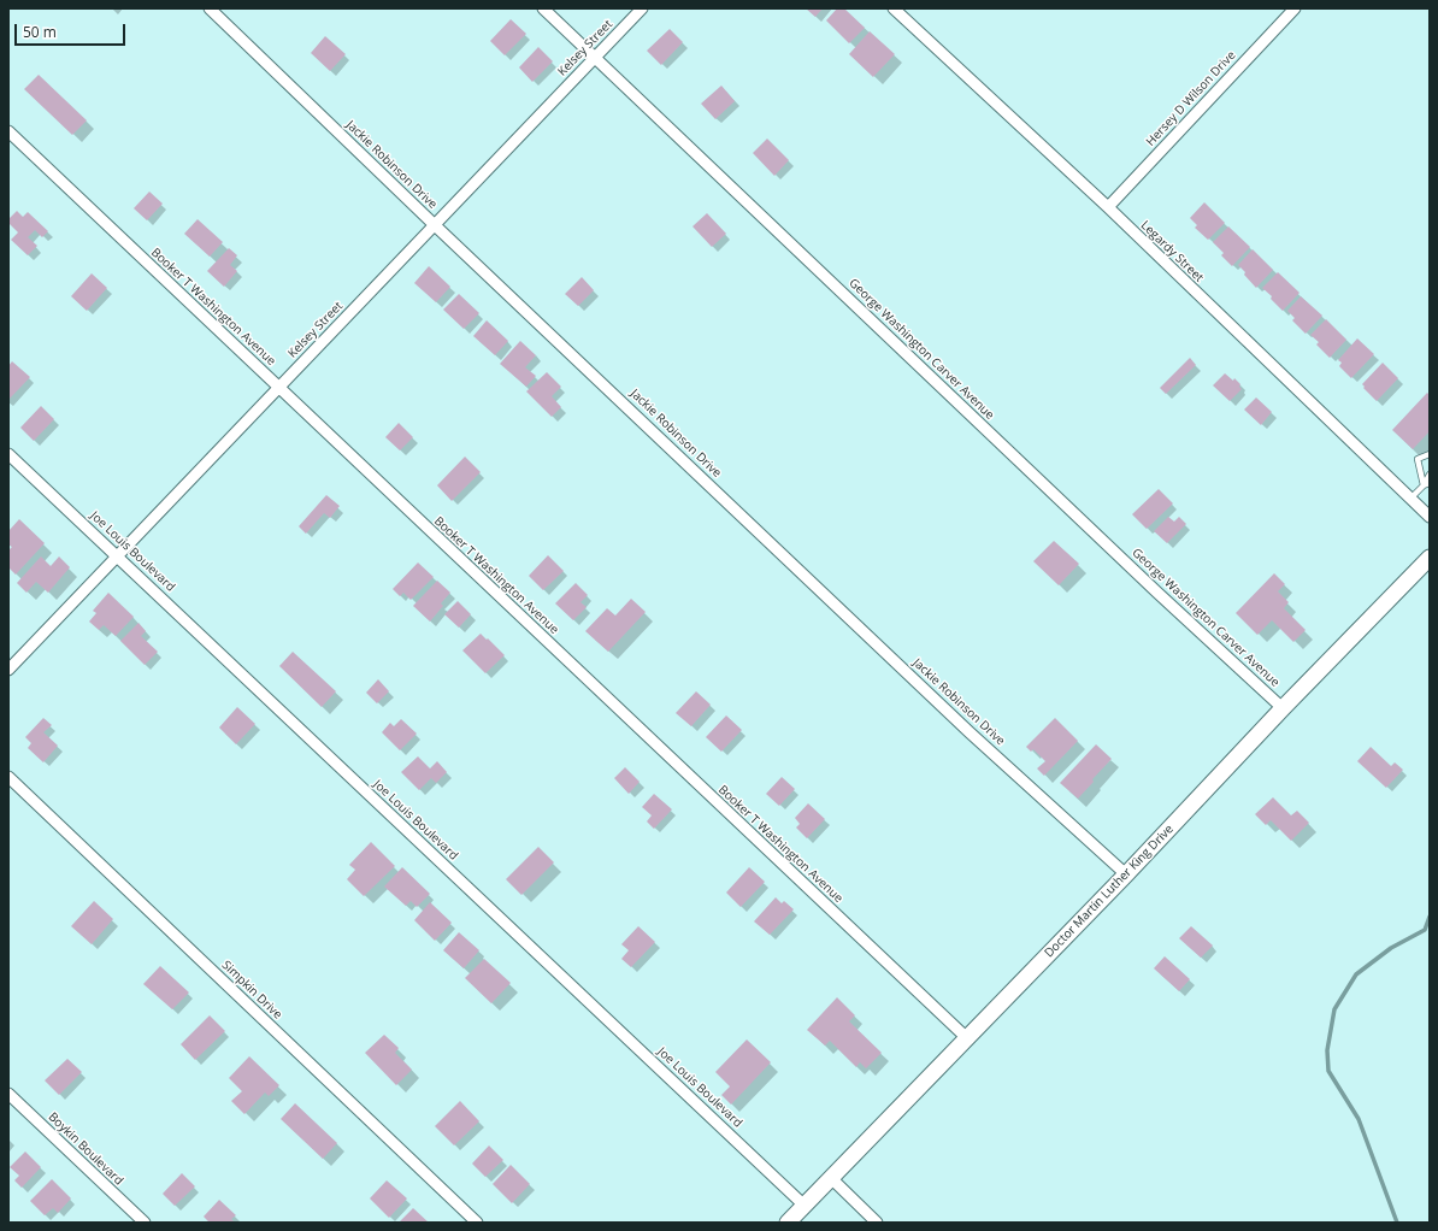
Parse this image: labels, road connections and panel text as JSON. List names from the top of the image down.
{
  "streets": {
    "main road": ["Doctor Martin Luther King Drive"],
    "street": [
      "Kelsey Street",
      "Hersey D Wilson Drive",
      "Jackie Robinson Drive",
      "Legardy Street",
      "Booker T Washington Avenue",
      "George Washington Carver Avenue",
      "Joe Louis Boulevard",
      "Simpkin Drive",
      "Boykin Boulevard"
    ]
  },
  "crossings": [
    ["Kelsey Street", "Jackie Robinson Drive"],
    ["Kelsey Street", "Booker T Washington Avenue"],
    ["Kelsey Street", "George Washington Carver Avenue"],
    ["Kelsey Street", "Joe Louis Boulevard"],
    ["Hersey D Wilson Drive", "Legardy Street"],
    ["Jackie Robinson Drive", "Doctor Martin Luther King Drive"],
    ["Booker T Washington Avenue", "Doctor Martin Luther King Drive"],
    ["George Washington Carver Avenue", "Doctor Martin Luther King Drive"],
    ["Joe Louis Boulevard", "Doctor Martin Luther King Drive"]
  ],
  "scale_bar": "50 m"
}
